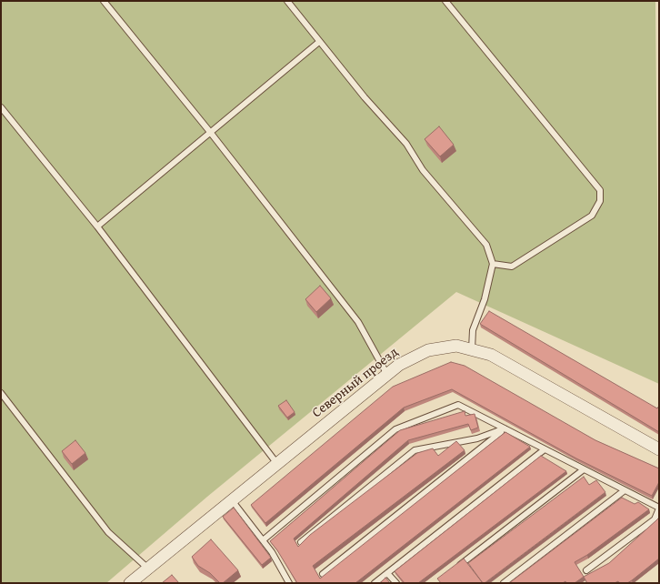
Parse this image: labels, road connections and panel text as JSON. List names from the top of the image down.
{
  "streets": {
    "street": ["Северный проезд"]
  }
}
